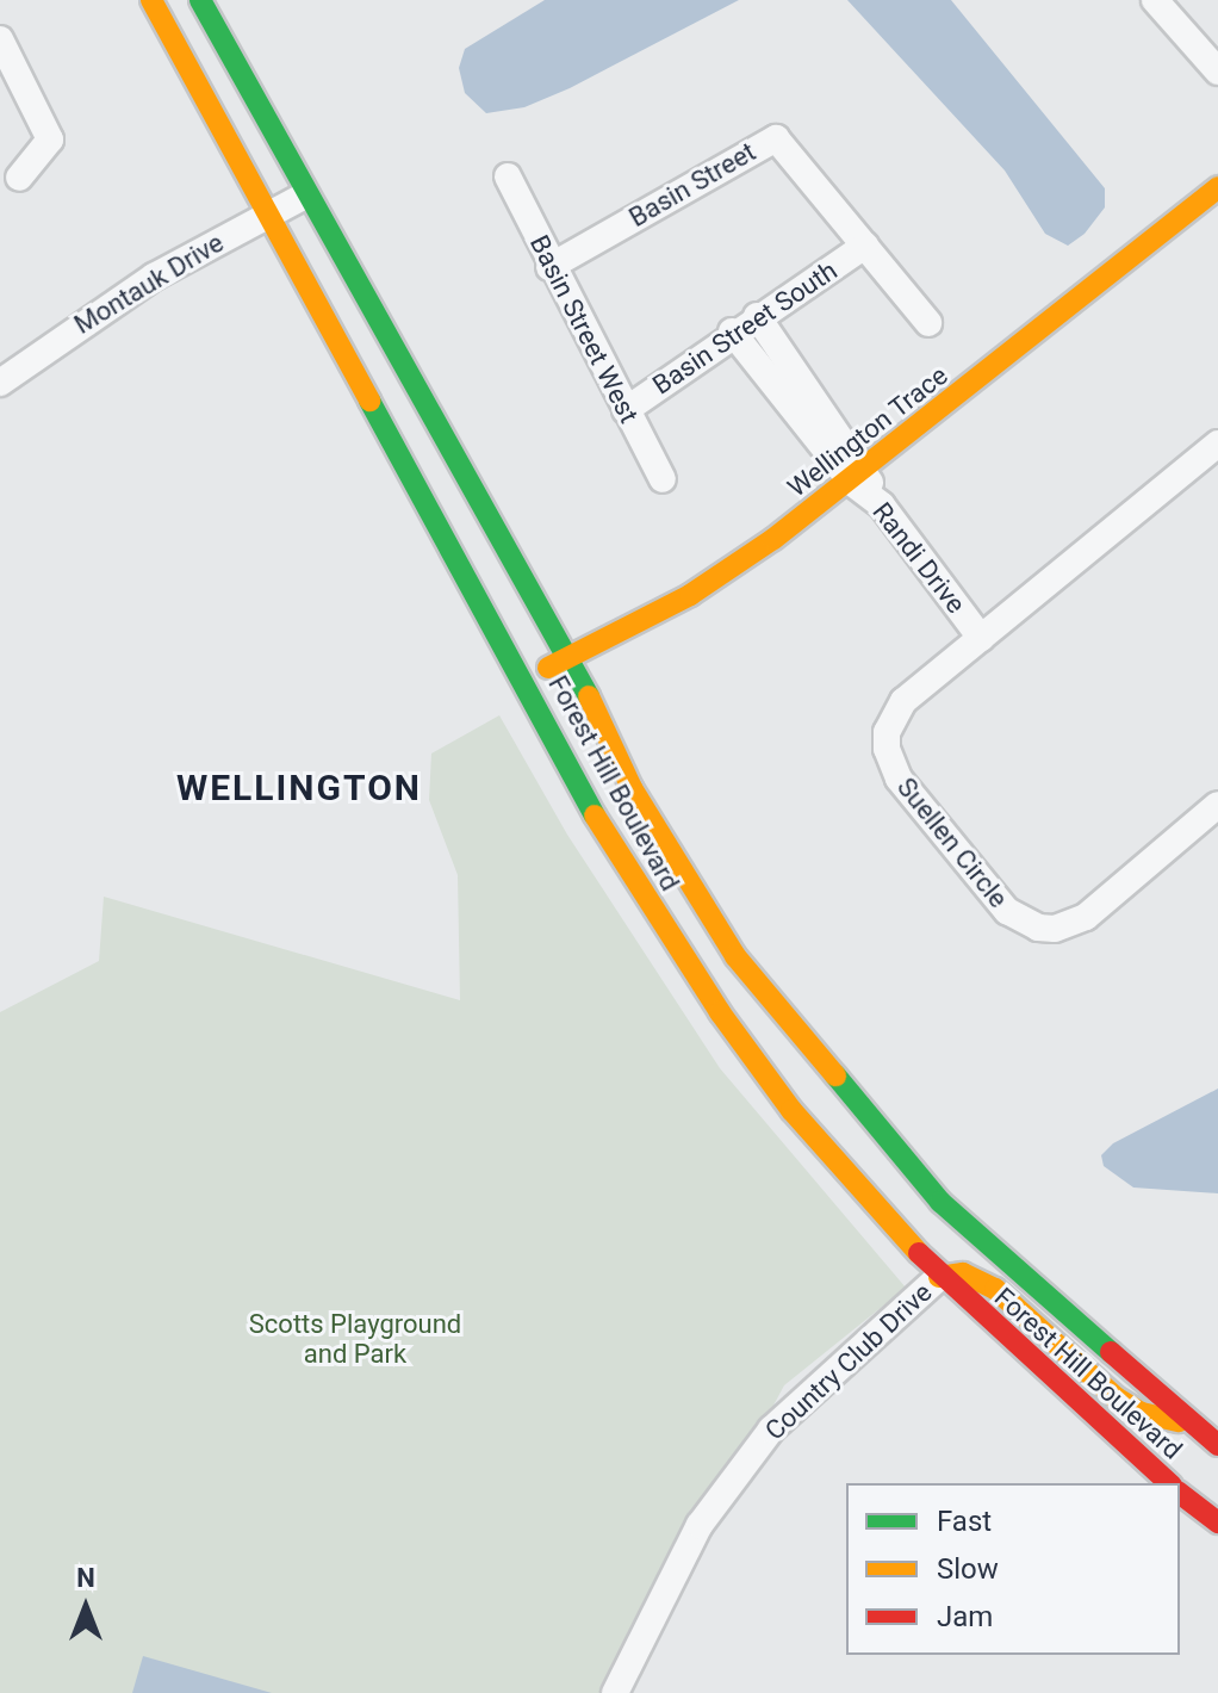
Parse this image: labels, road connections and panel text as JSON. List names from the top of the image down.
{
  "streets": {
    "main road": ["Wellington Trace", "Forest Hill Boulevard"],
    "street": [
      "Basin Street",
      "Montauk Drive",
      "Basin Street South",
      "Basin Street West",
      "Randi Drive",
      "Suellen Circle",
      "Country Club Drive"
    ]
  },
  "crossings": [
    ["Basin Street", "Basin Street South"],
    ["Basin Street", "Basin Street West"],
    ["Montauk Drive", "Forest Hill Boulevard"],
    ["Basin Street South", "Basin Street West"],
    ["Wellington Trace", "Randi Drive"],
    ["Wellington Trace", "Forest Hill Boulevard"],
    ["Randi Drive", "Suellen Circle"],
    ["Forest Hill Boulevard", "Country Club Drive"]
  ],
  "districts": ["WELLINGTON"],
  "parks": ["Scotts Playground and Park"],
  "legend": ["Fast", "Slow", "Jam"],
  "north": "top"
}
